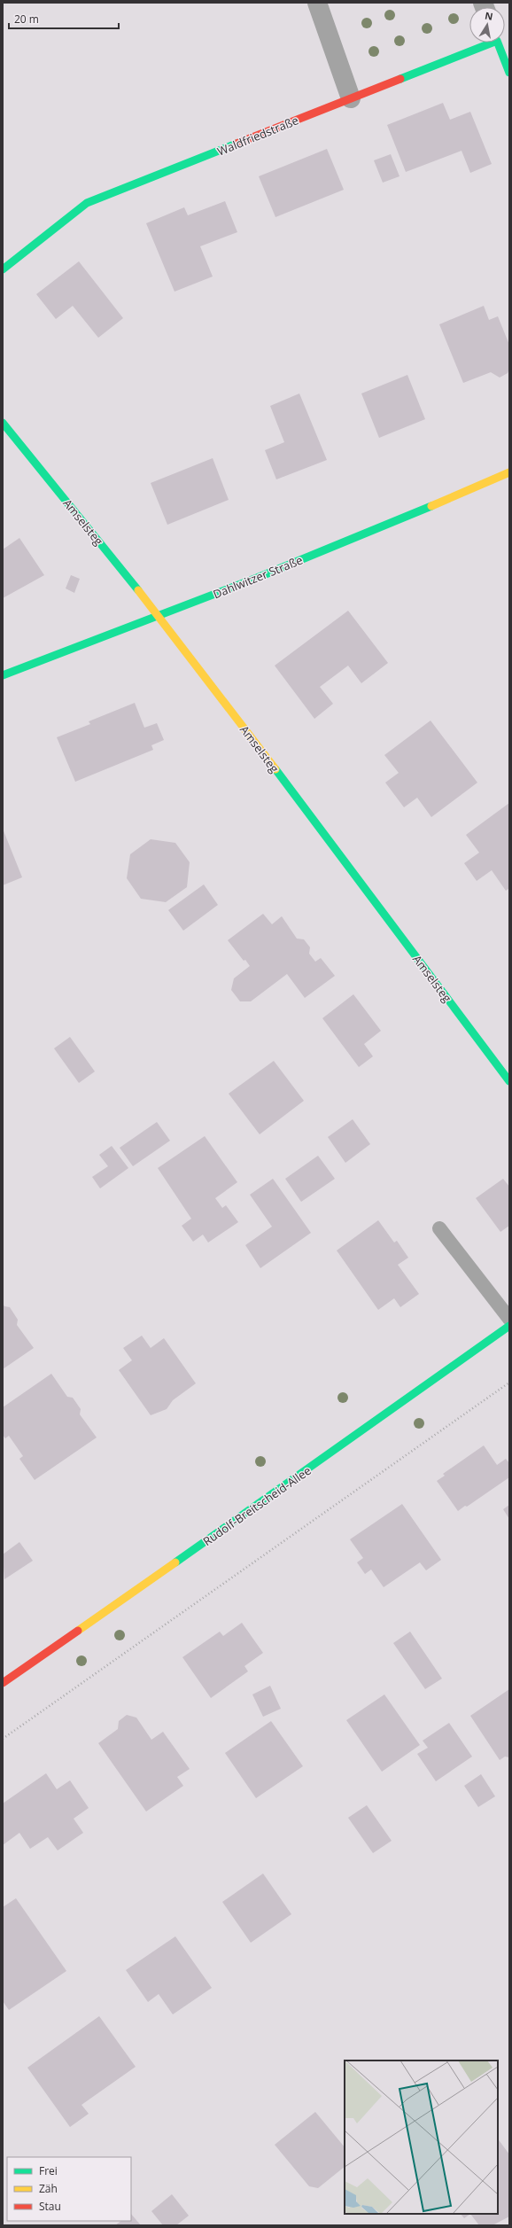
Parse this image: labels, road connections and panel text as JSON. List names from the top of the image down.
{
  "streets": {
    "street": [
      "Waldfriedstraße",
      "Amselsteg",
      "Dahlwitzer Straße",
      "Rudolf-Breitscheid-Allee"
    ]
  },
  "crossings": [
    ["Amselsteg", "Dahlwitzer Straße"]
  ],
  "legend": ["Frei", "Zäh", "Stau"],
  "scale_bar": "20 m",
  "north": "top"
}
